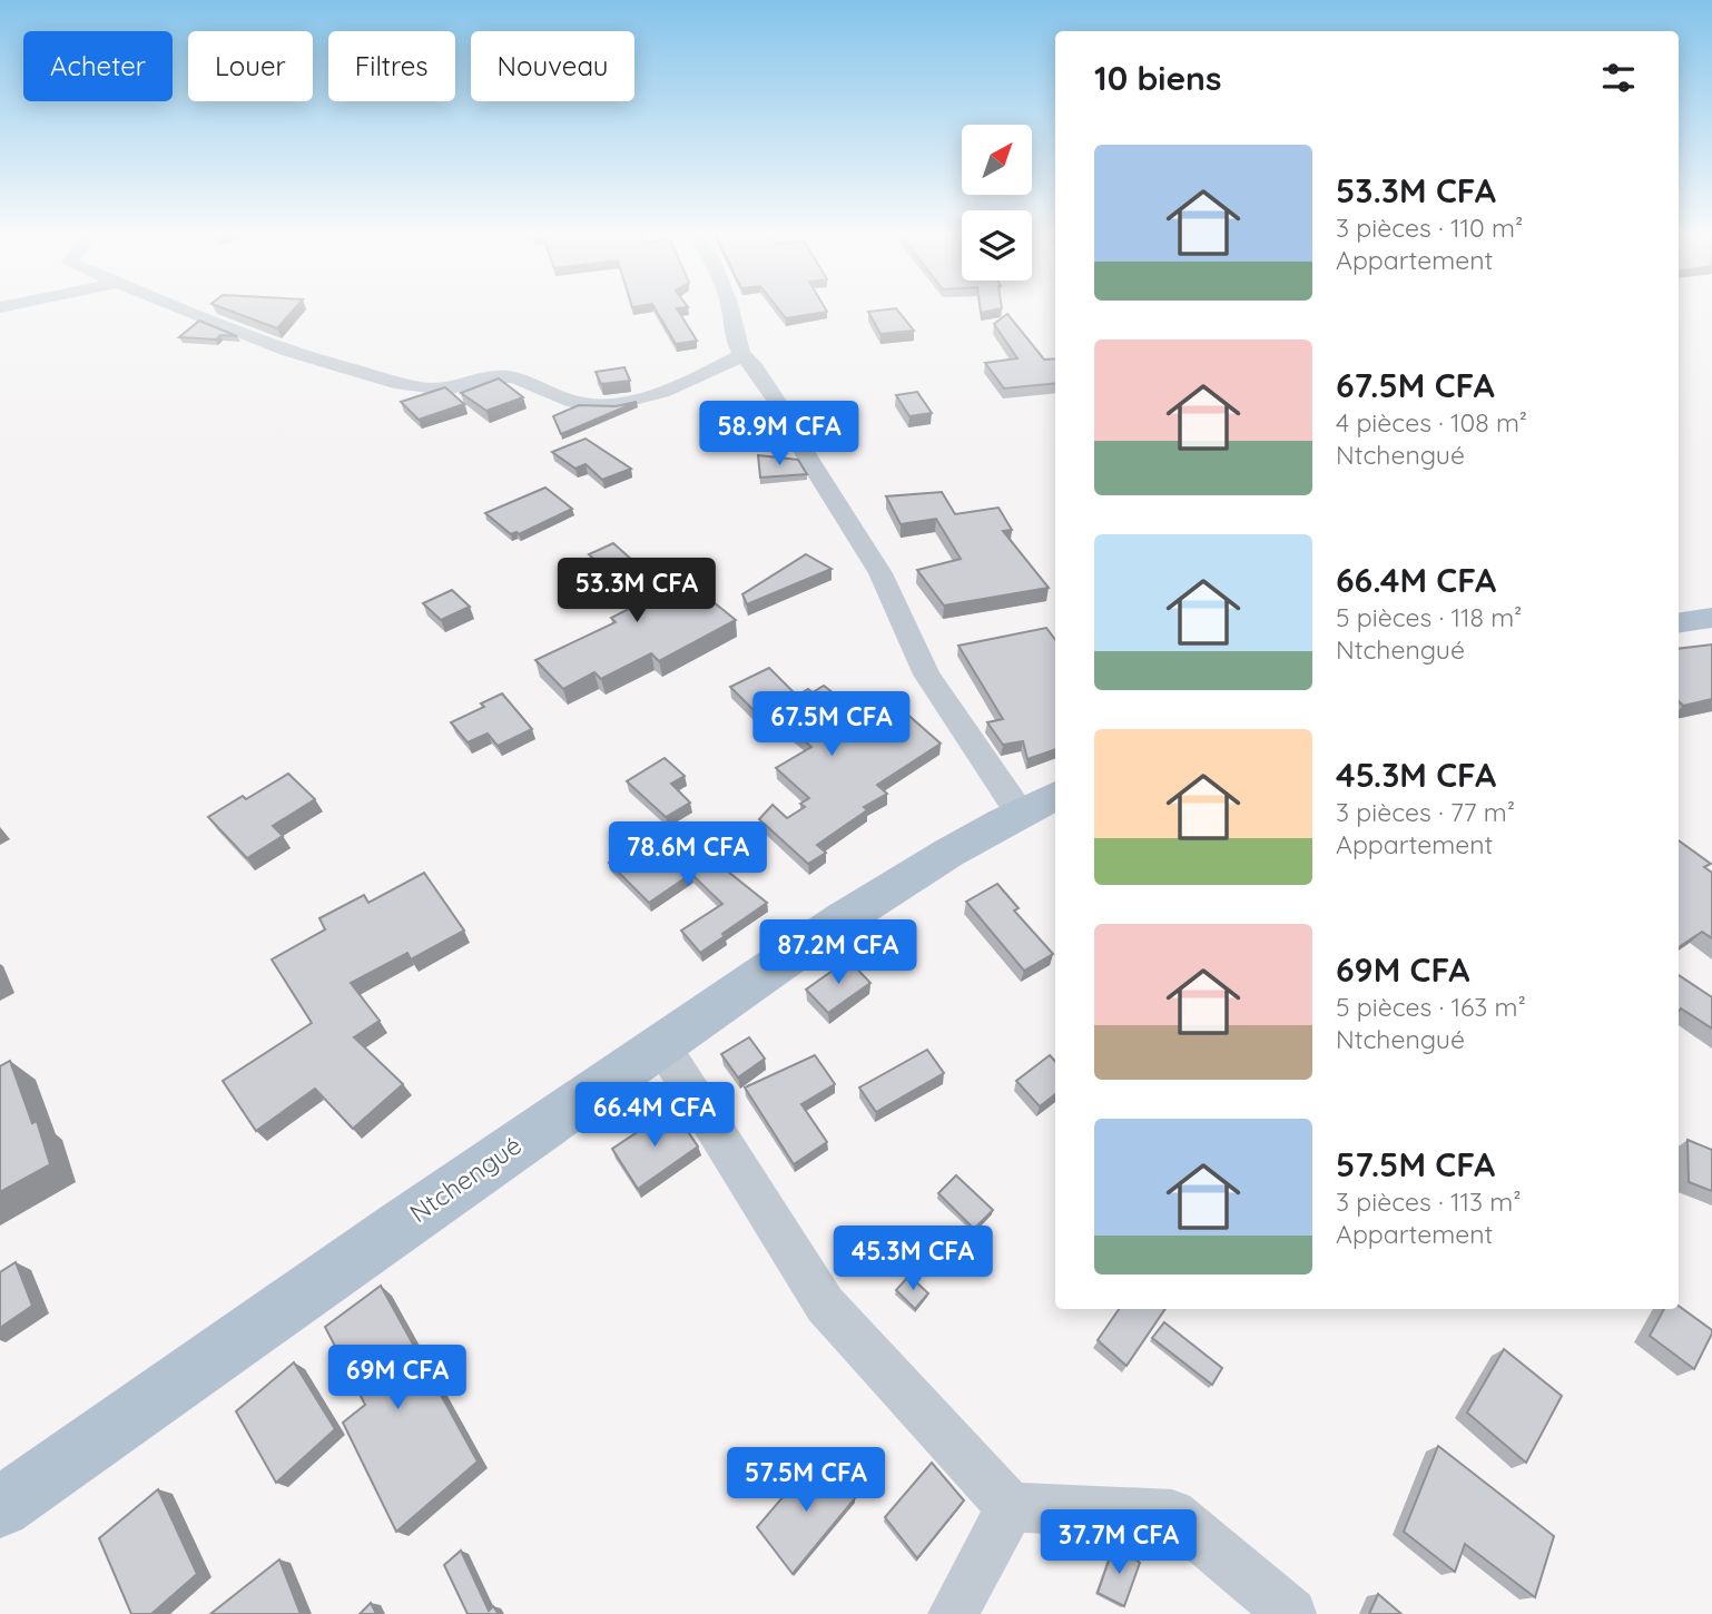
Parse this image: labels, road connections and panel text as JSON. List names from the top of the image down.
{
  "streets": {
    "main road": ["Ntchengué"]
  },
  "north": "top right",
  "page": {
    "chip": [
      "Acheter",
      "Louer",
      "Filtres",
      "Nouveau"
    ],
    "heading": "10 biens",
    "list": [
      {
        "name": "53.3M CFA",
        "note": "3 pièces · 110 m² · Appartement"
      },
      {
        "name": "67.5M CFA",
        "note": "4 pièces · 108 m² · Ntchengué"
      },
      {
        "name": "66.4M CFA",
        "note": "5 pièces · 118 m² · Ntchengué"
      },
      {
        "name": "45.3M CFA",
        "note": "3 pièces · 77 m² · Appartement"
      },
      {
        "name": "69M CFA",
        "note": "5 pièces · 163 m² · Ntchengué"
      },
      {
        "name": "57.5M CFA",
        "note": "3 pièces · 113 m² · Appartement"
      }
    ],
    "price": [
      "58.9M CFA",
      "53.3M CFA",
      "67.5M CFA",
      "78.6M CFA",
      "87.2M CFA",
      "66.4M CFA",
      "45.3M CFA",
      "69M CFA",
      "57.5M CFA",
      "37.7M CFA"
    ]
  }
}
